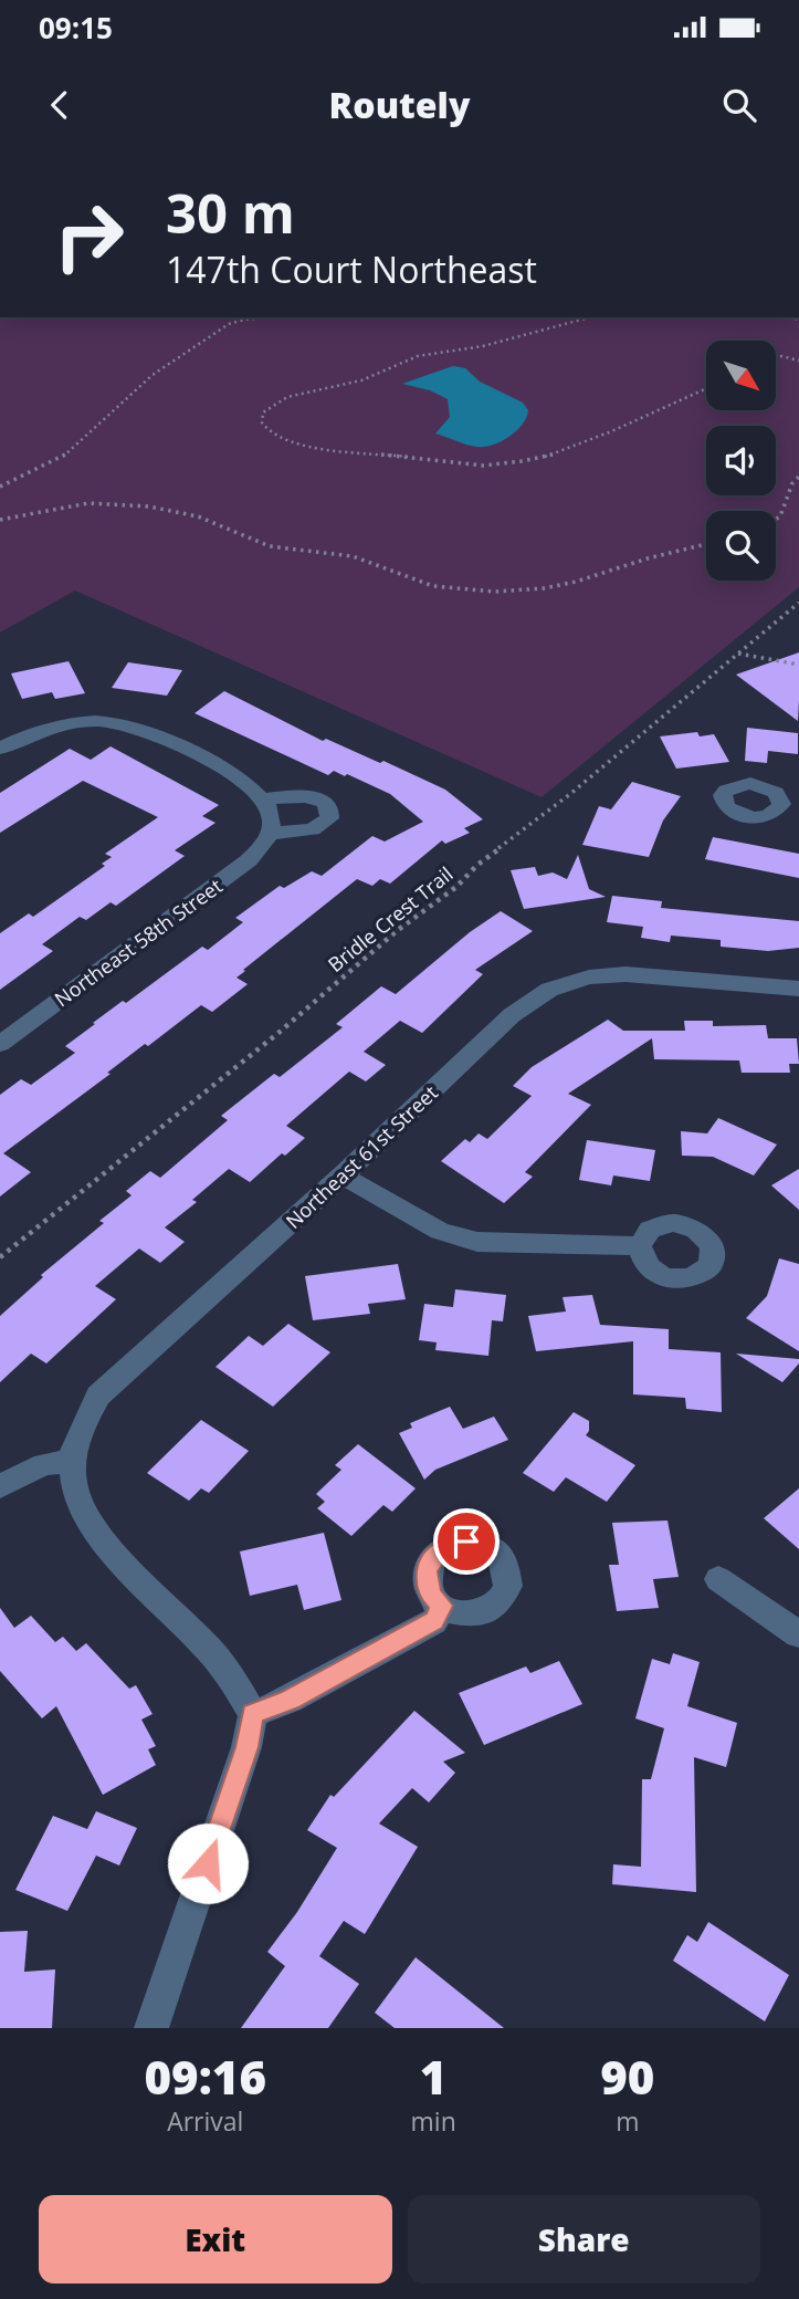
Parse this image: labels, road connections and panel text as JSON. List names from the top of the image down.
{
  "streets": {
    "street": ["Northeast 58th Street", "Northeast 61st Street"],
    "path": ["Bridle Crest Trail"]
  },
  "north": "bottom right",
  "page": {
    "status": "09:15",
    "header": "Routely",
    "turn": ["30 m", "147th Court Northeast"],
    "eta": [
      "09:16",
      "Arrival",
      "1",
      "min",
      "90",
      "m"
    ],
    "buttons": ["Exit", "Share"]
  }
}
